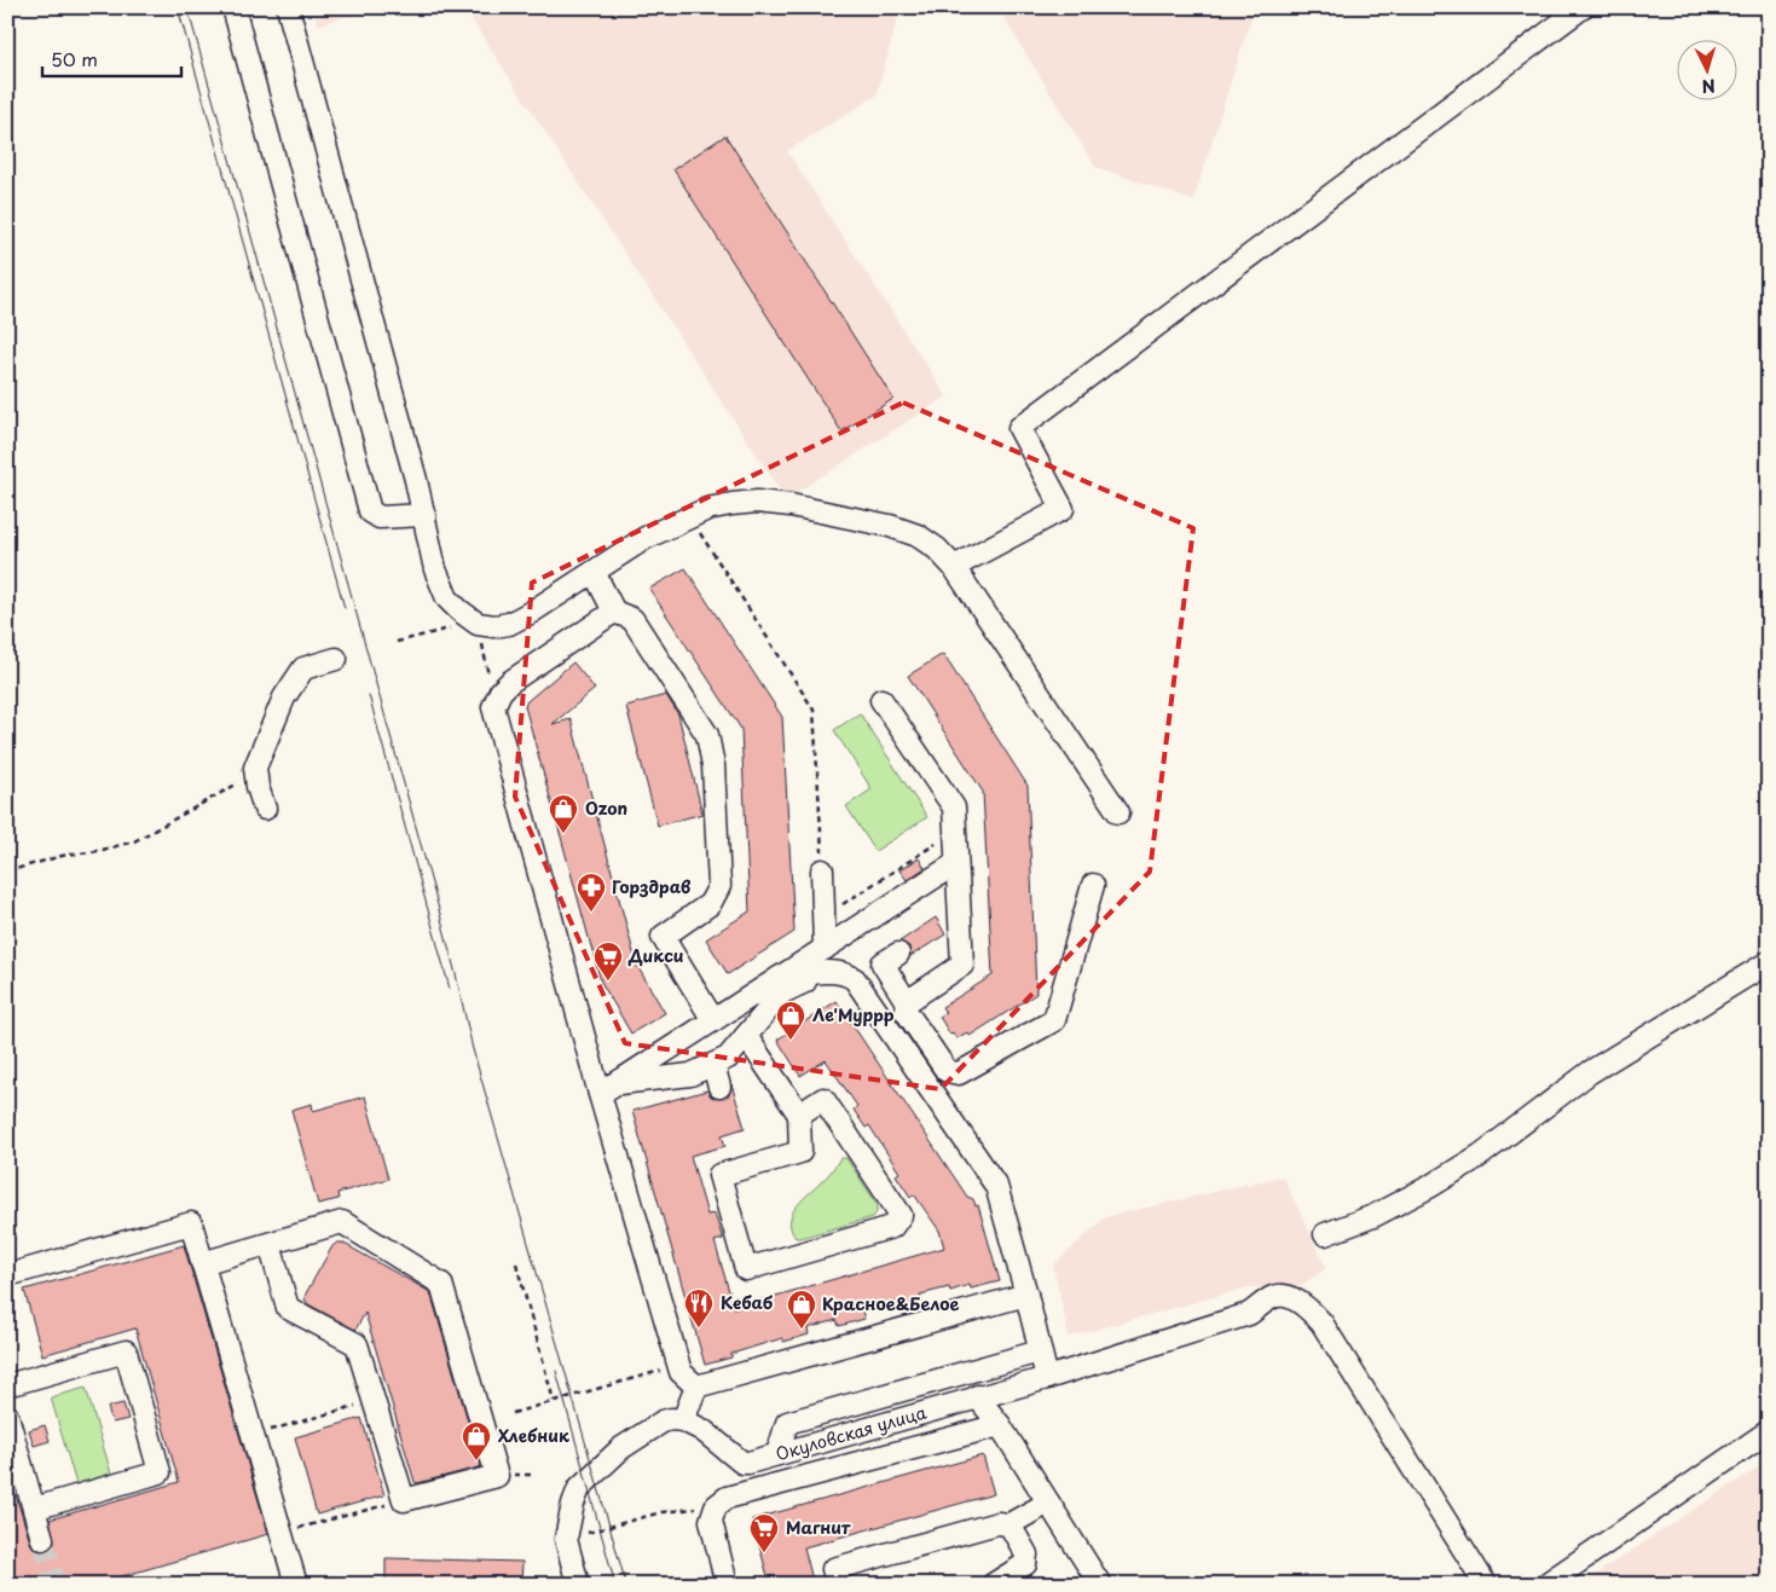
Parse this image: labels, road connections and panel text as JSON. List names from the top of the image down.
{
  "streets": {
    "street": ["Окуловская улица"]
  },
  "places": {
    "shop": [
      "Ozon",
      "Ле'Муррр",
      "Красное&Белое",
      "Хлебник"
    ],
    "pharmacy": ["Горздрав"],
    "supermarket": ["Дикси", "Магнит"],
    "restaurant": ["Кебаб"]
  },
  "scale_bar": "50 m",
  "north": "bottom"
}
